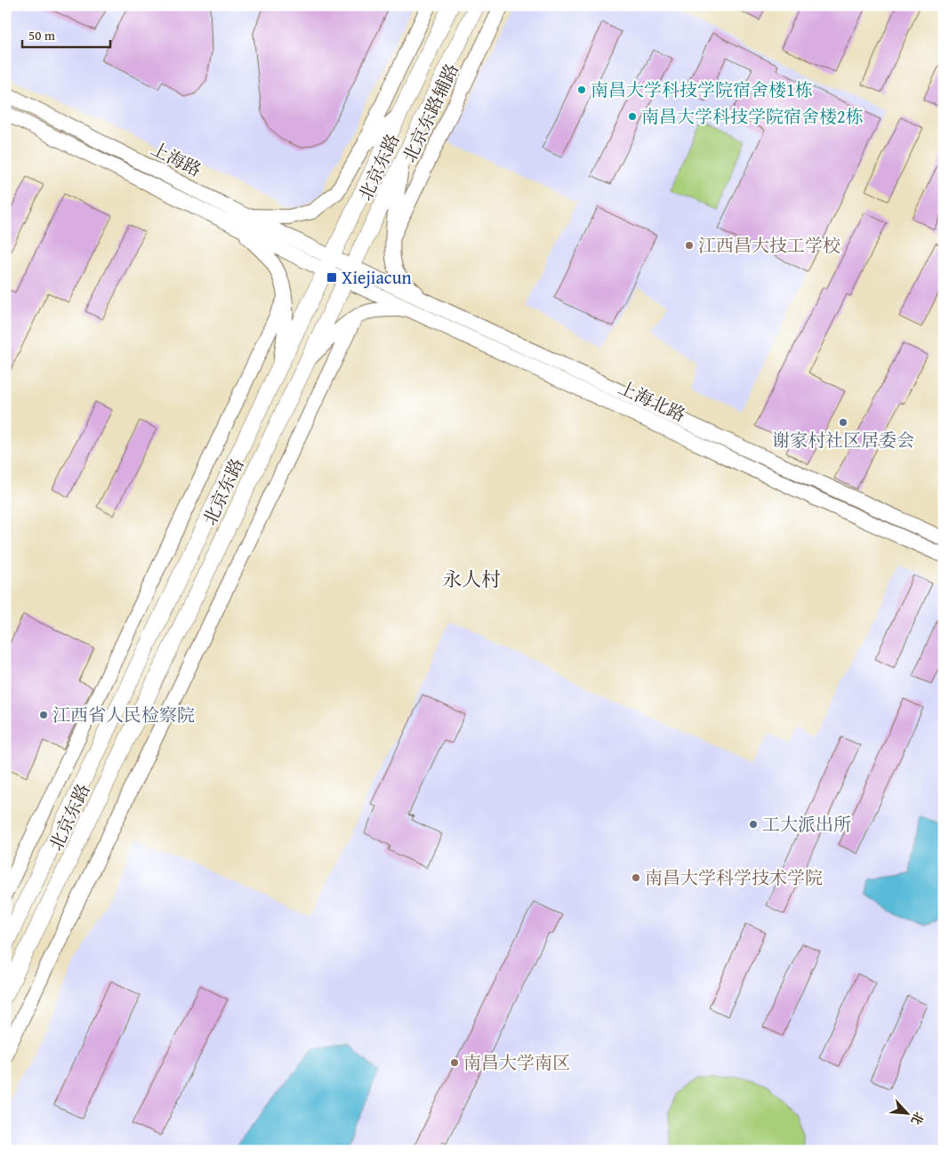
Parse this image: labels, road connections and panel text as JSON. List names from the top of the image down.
{
  "streets": {
    "main road": [
      "北京东路辅路",
      "上海路",
      "北京东路",
      "上海北路"
    ]
  },
  "crossings": [
    ["上海路", "北京东路"],
    ["上海路", "上海北路"],
    ["北京东路", "上海北路"]
  ],
  "districts": ["永人村"],
  "places": {
    "other": [
      "南昌大学科技学院宿舍楼1栋",
      "南昌大学科技学院宿舍楼2栋",
      "江西昌大技工学校",
      "谢家村社区居委会",
      "江西省人民检察院",
      "工大派出所",
      "南昌大学科学技术学院",
      "南昌大学南区"
    ],
    "transit": ["Xiejiacun"]
  },
  "scale_bar": "50 m",
  "north": "bottom right"
}
